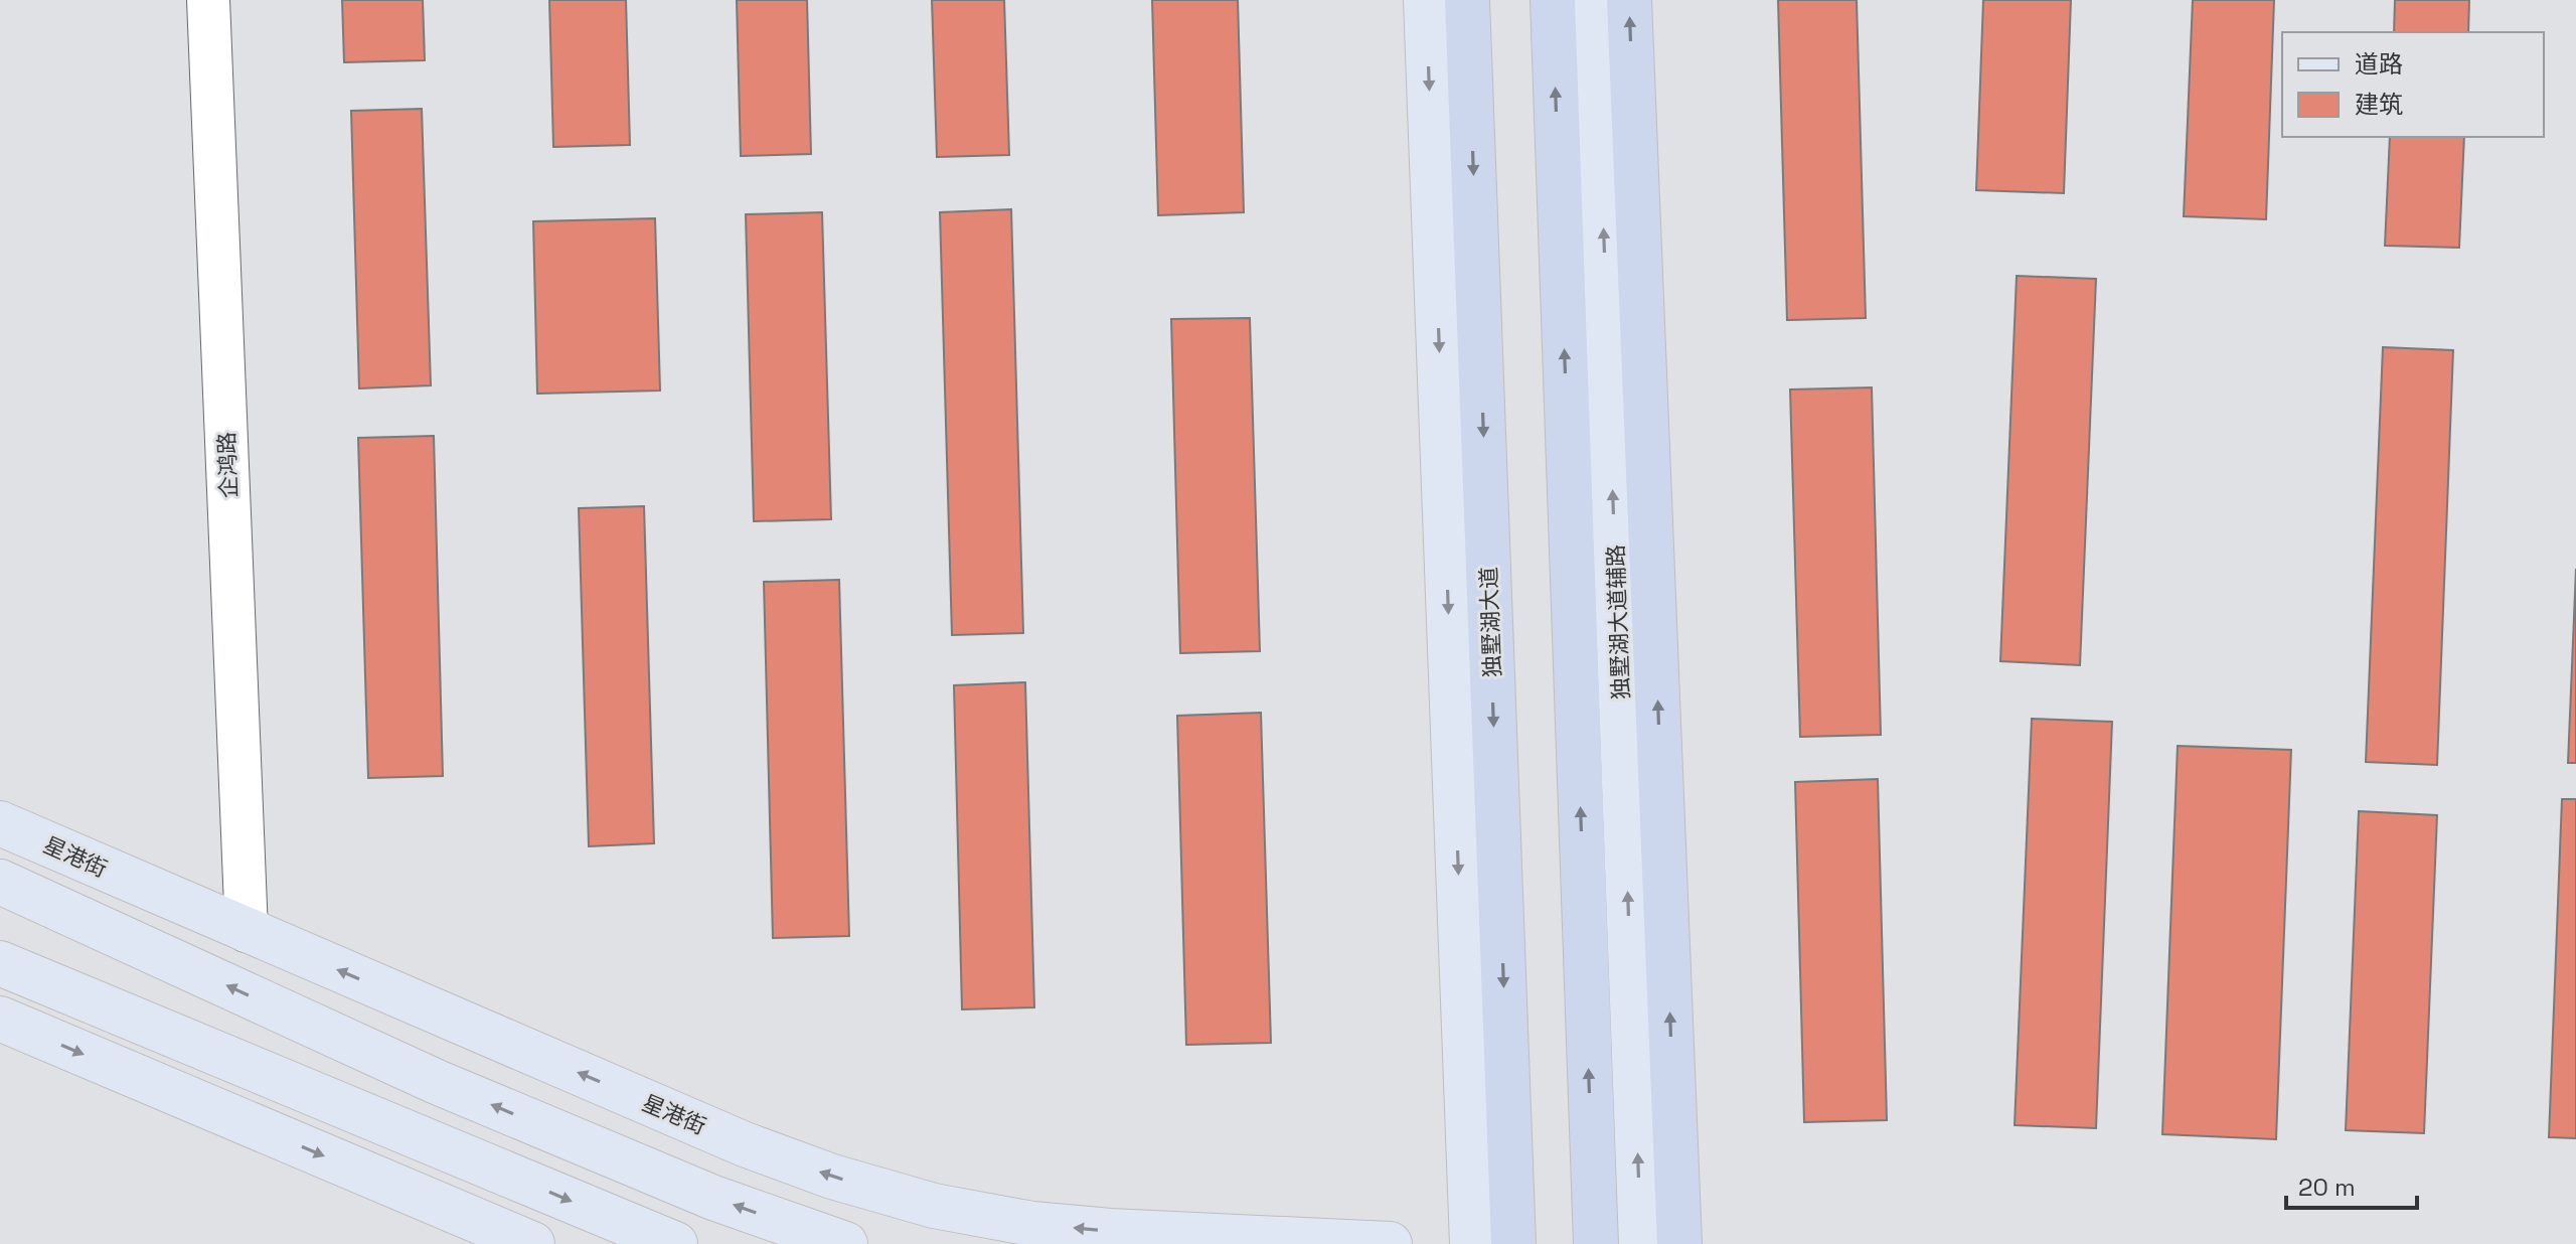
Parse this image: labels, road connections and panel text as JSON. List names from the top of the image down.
{
  "streets": {
    "highway": ["独墅湖大道"],
    "main road": ["独墅湖大道辅路", "星港街"],
    "street": ["企鸿路"]
  },
  "crossings": [
    ["企鸿路", "星港街"]
  ],
  "legend": ["道路", "建筑"],
  "scale_bar": "20 m"
}
